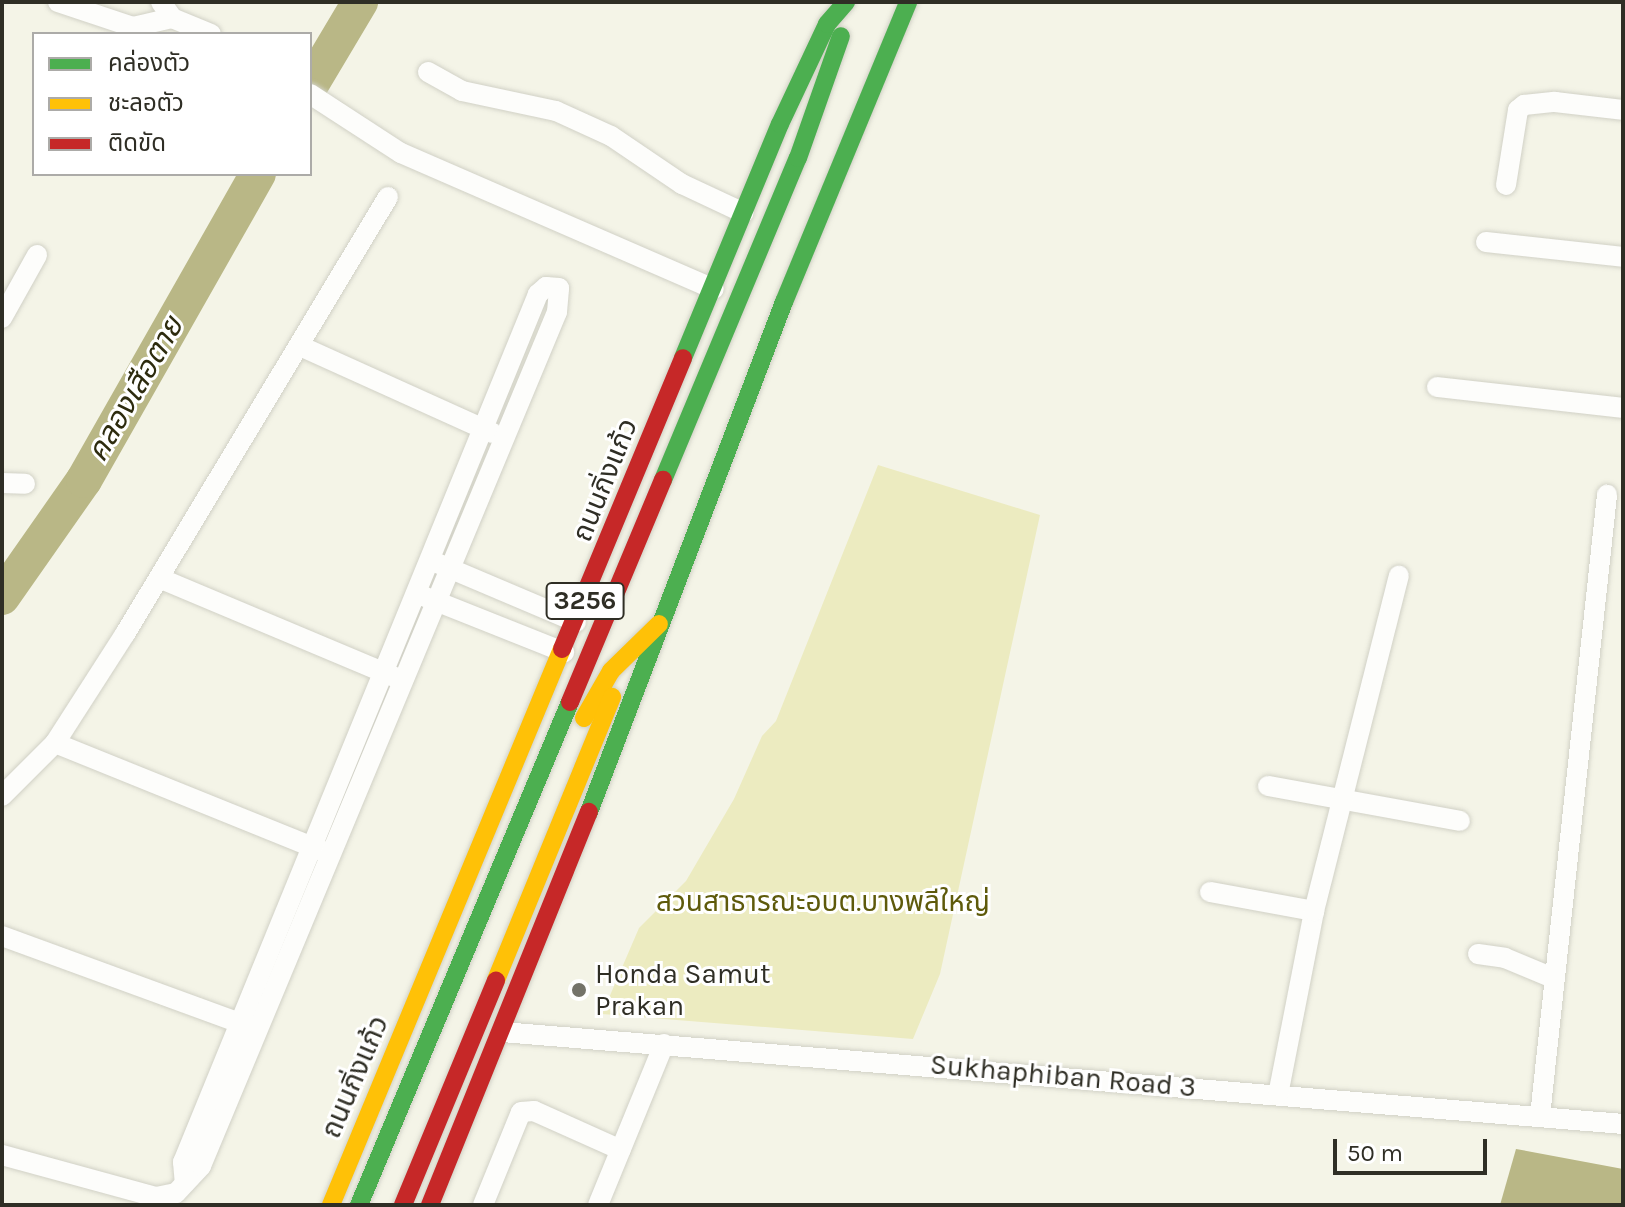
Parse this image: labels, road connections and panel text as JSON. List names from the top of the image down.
{
  "streets": {
    "main road": ["ถนนกิ่งแก้ว", "3256"],
    "street": ["Sukhaphiban Road 3"]
  },
  "crossings": [
    ["ถนนกิ่งแก้ว", "3256"],
    ["3256", "Sukhaphiban Road 3"]
  ],
  "water": ["คลองเสือตาย"],
  "parks": ["สวนสาธารณะอบต.บางพลีใหญ่"],
  "places": ["Honda Samut Prakan"],
  "legend": ["คล่องตัว", "ชะลอตัว", "ติดขัด"],
  "scale_bar": "50 m"
}
